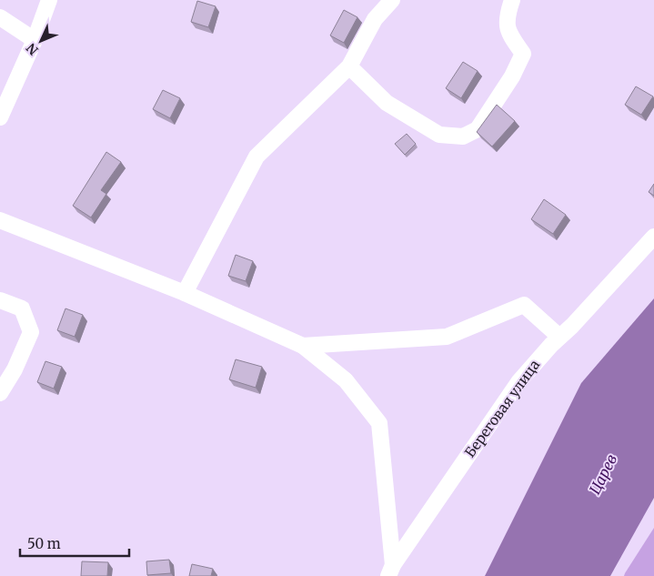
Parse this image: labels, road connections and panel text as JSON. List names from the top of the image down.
{
  "streets": {
    "street": ["Береговая улица"]
  },
  "water": ["Царев"],
  "scale_bar": "50 m",
  "north": "bottom left"
}
